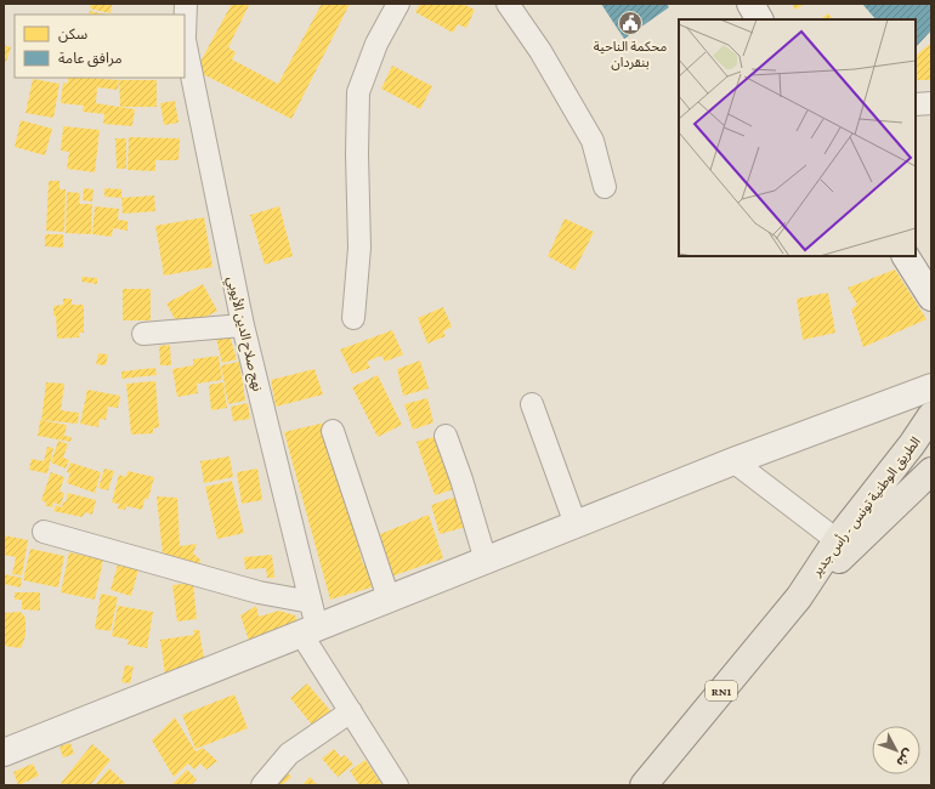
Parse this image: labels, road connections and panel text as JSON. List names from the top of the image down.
{
  "streets": {
    "main road": ["الطريق الوطنية تونس - رأس جدير", "RN1"],
    "street": ["نهج صلاح الدين الأيوبي"]
  },
  "places": {
    "public building": ["محكمة الناحية بنقردان"]
  },
  "legend": ["سكن", "مرافق عامة"],
  "north": "bottom right"
}
